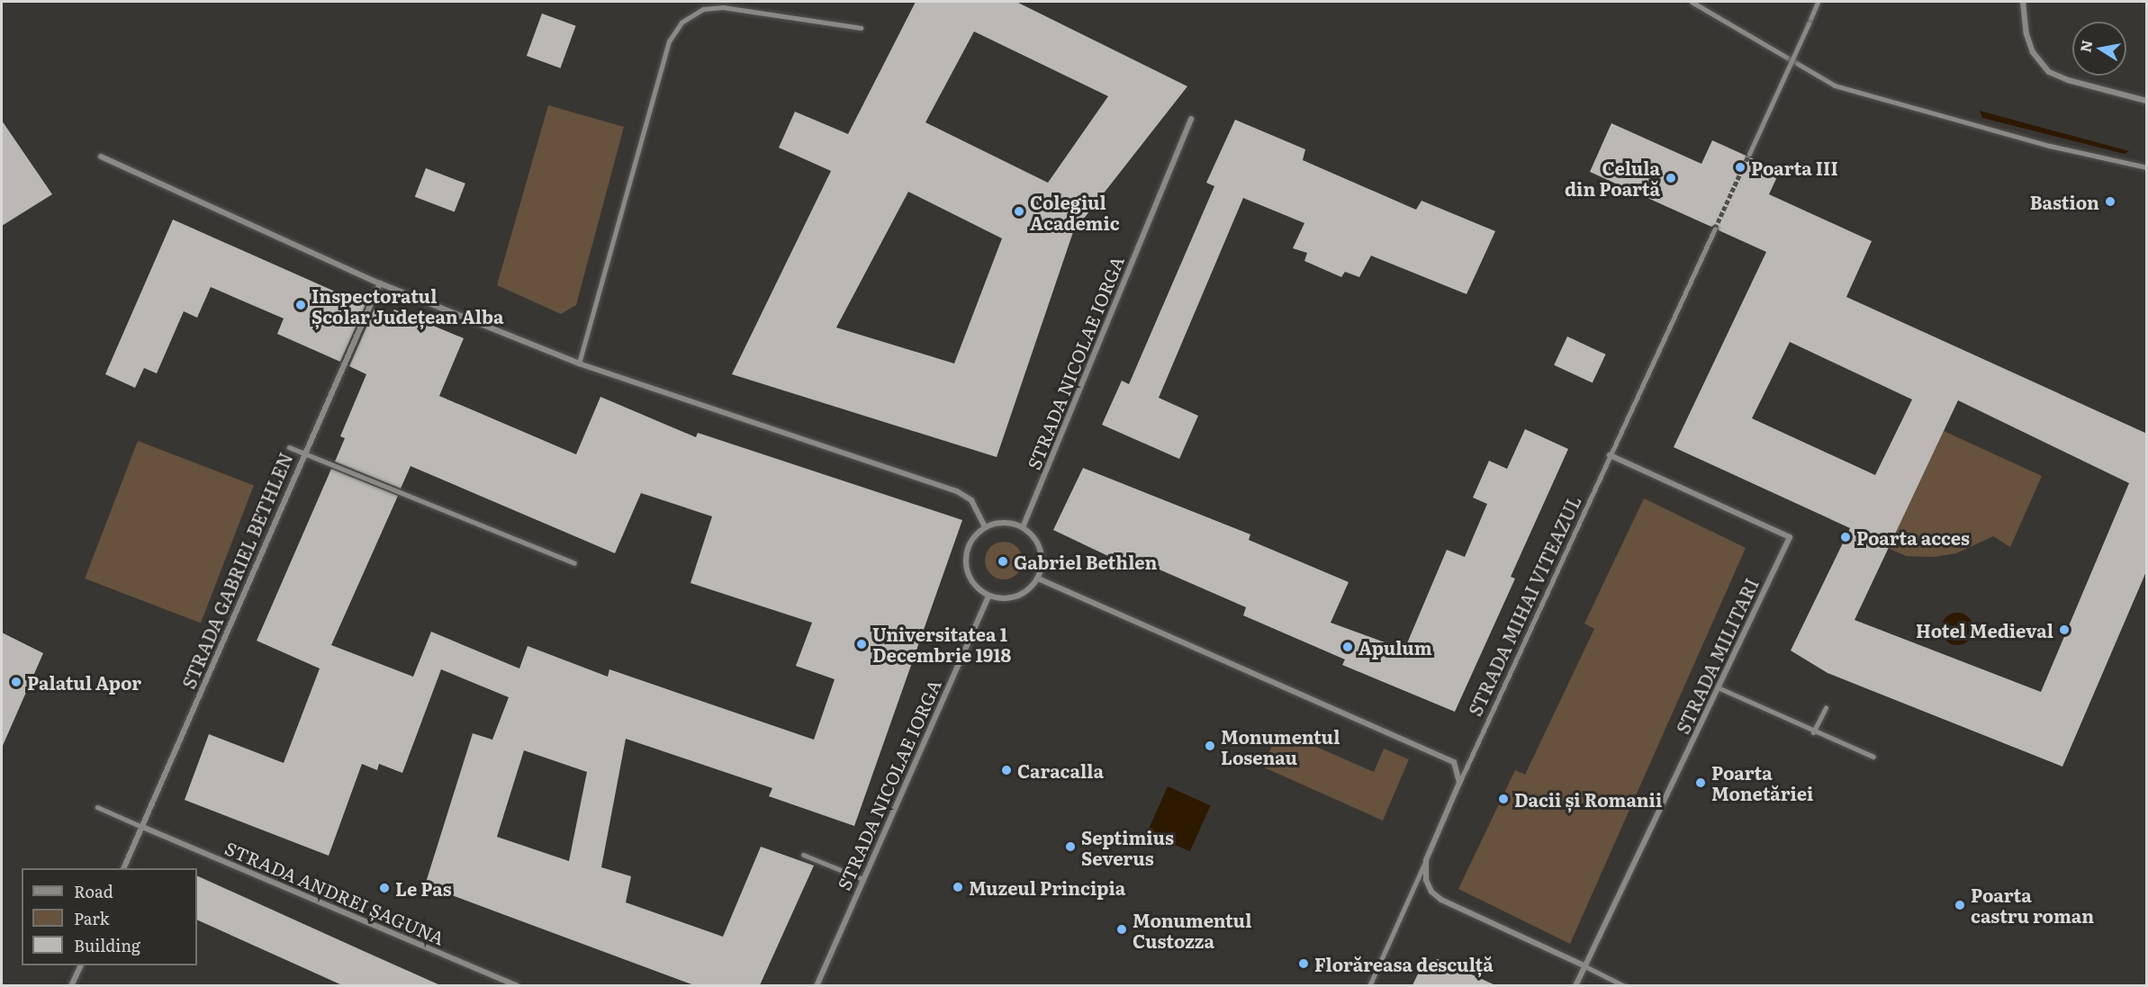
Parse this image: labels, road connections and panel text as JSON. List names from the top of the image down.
{
  "streets": {
    "street": [
      "STRADA NICOLAE IORGA",
      "STRADA GABRIEL BETHLEN",
      "STRADA MIHAI VITEAZUL",
      "STRADA MILITARI",
      "STRADA ANDREI ȘAGUNA"
    ]
  },
  "crossings": [
    ["STRADA GABRIEL BETHLEN", "STRADA ANDREI ȘAGUNA"],
    ["STRADA MIHAI VITEAZUL", "STRADA MILITARI"]
  ],
  "places": [
    "Poarta III",
    "Celula din Poartă",
    "Bastion",
    "Colegiul Academic",
    "Inspectoratul Școlar Județean Alba",
    "Poarta acces",
    "Gabriel Bethlen",
    "Hotel Medieval",
    "Universitatea 1 Decembrie 1918",
    "Apulum",
    "Palatul Apor",
    "Monumentul Losenau",
    "Caracalla",
    "Poarta Monetăriei",
    "Dacii și Romanii",
    "Septimius Severus",
    "Muzeul Principia",
    "Le Pas",
    "Poarta castru roman",
    "Monumentul Custozza",
    "Florăreasa desculță"
  ],
  "legend": ["Road", "Park", "Building"],
  "north": "left"
}
